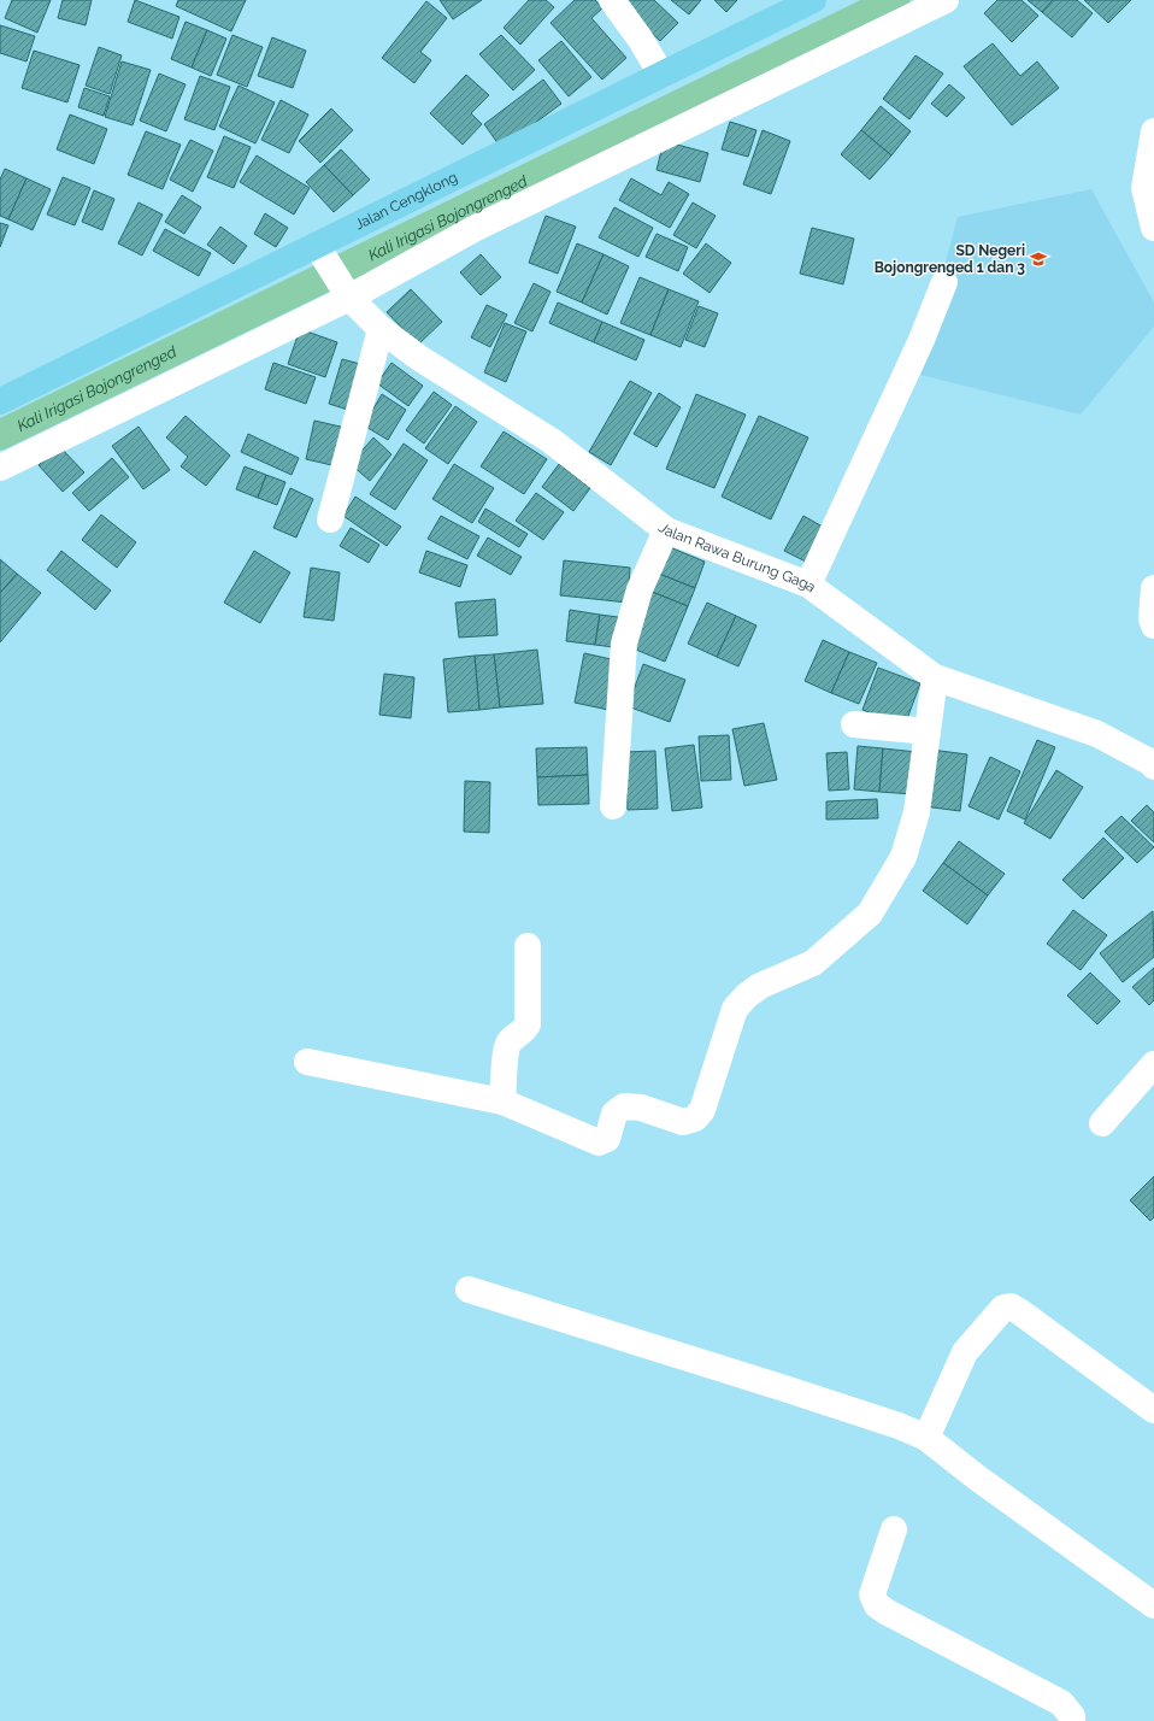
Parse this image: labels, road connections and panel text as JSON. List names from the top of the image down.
{
  "streets": {
    "main road": ["Jalan Cengklong"],
    "street": ["Jalan Rawa Burung Gaga"]
  },
  "crossings": [
    ["Jalan Cengklong", "Jalan Rawa Burung Gaga"]
  ],
  "water": ["Kali Irigasi Bojongrenged"],
  "places": {
    "school or university": ["SD Negeri Bojongrenged 1 dan 3"]
  }
}
